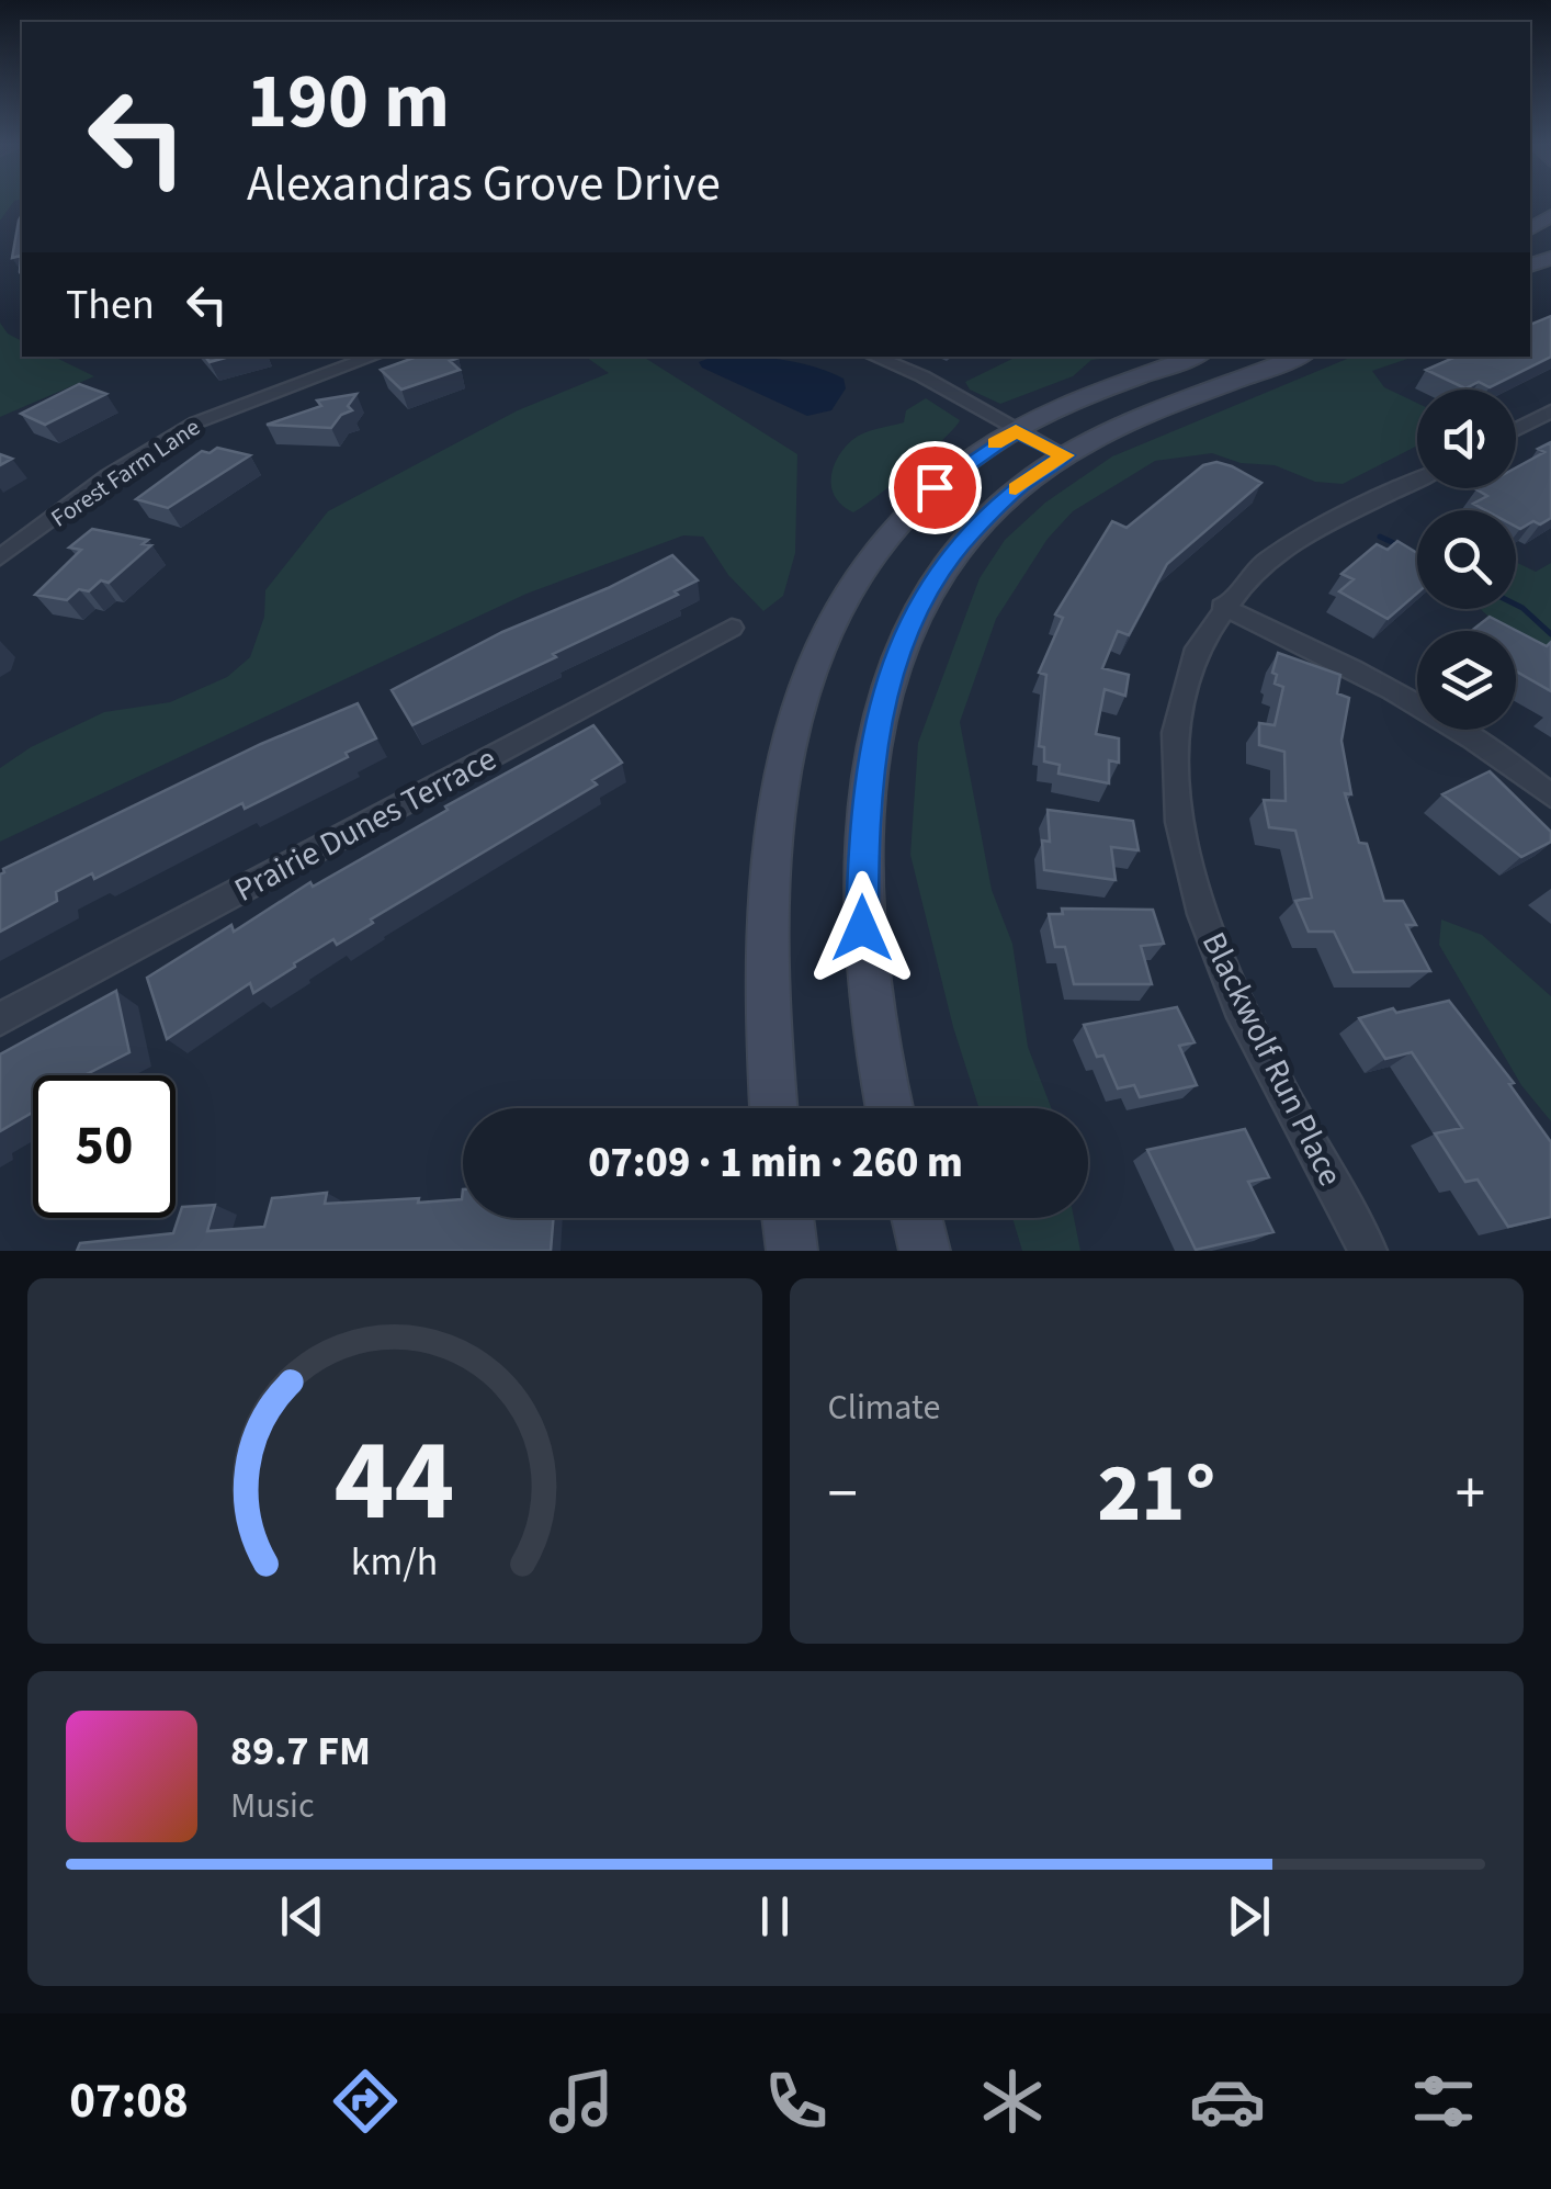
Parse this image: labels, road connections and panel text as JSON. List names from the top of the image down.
{
  "streets": {
    "street": ["Forest Farm Lane", "Prairie Dunes Terrace", "Blackwolf Run Place"]
  },
  "page": {
    "turn": ["190 m", "Alexandras Grove Drive"],
    "then": "Then",
    "limit": "50",
    "trip": "07:09 · 1 min · 260 m",
    "tile": "Climate",
    "heat": ["−", "21°", "+"],
    "song": ["89.7 FM", "Music"],
    "tabs": "07:08",
    "gauge": ["44", "km/h"]
  }
}
